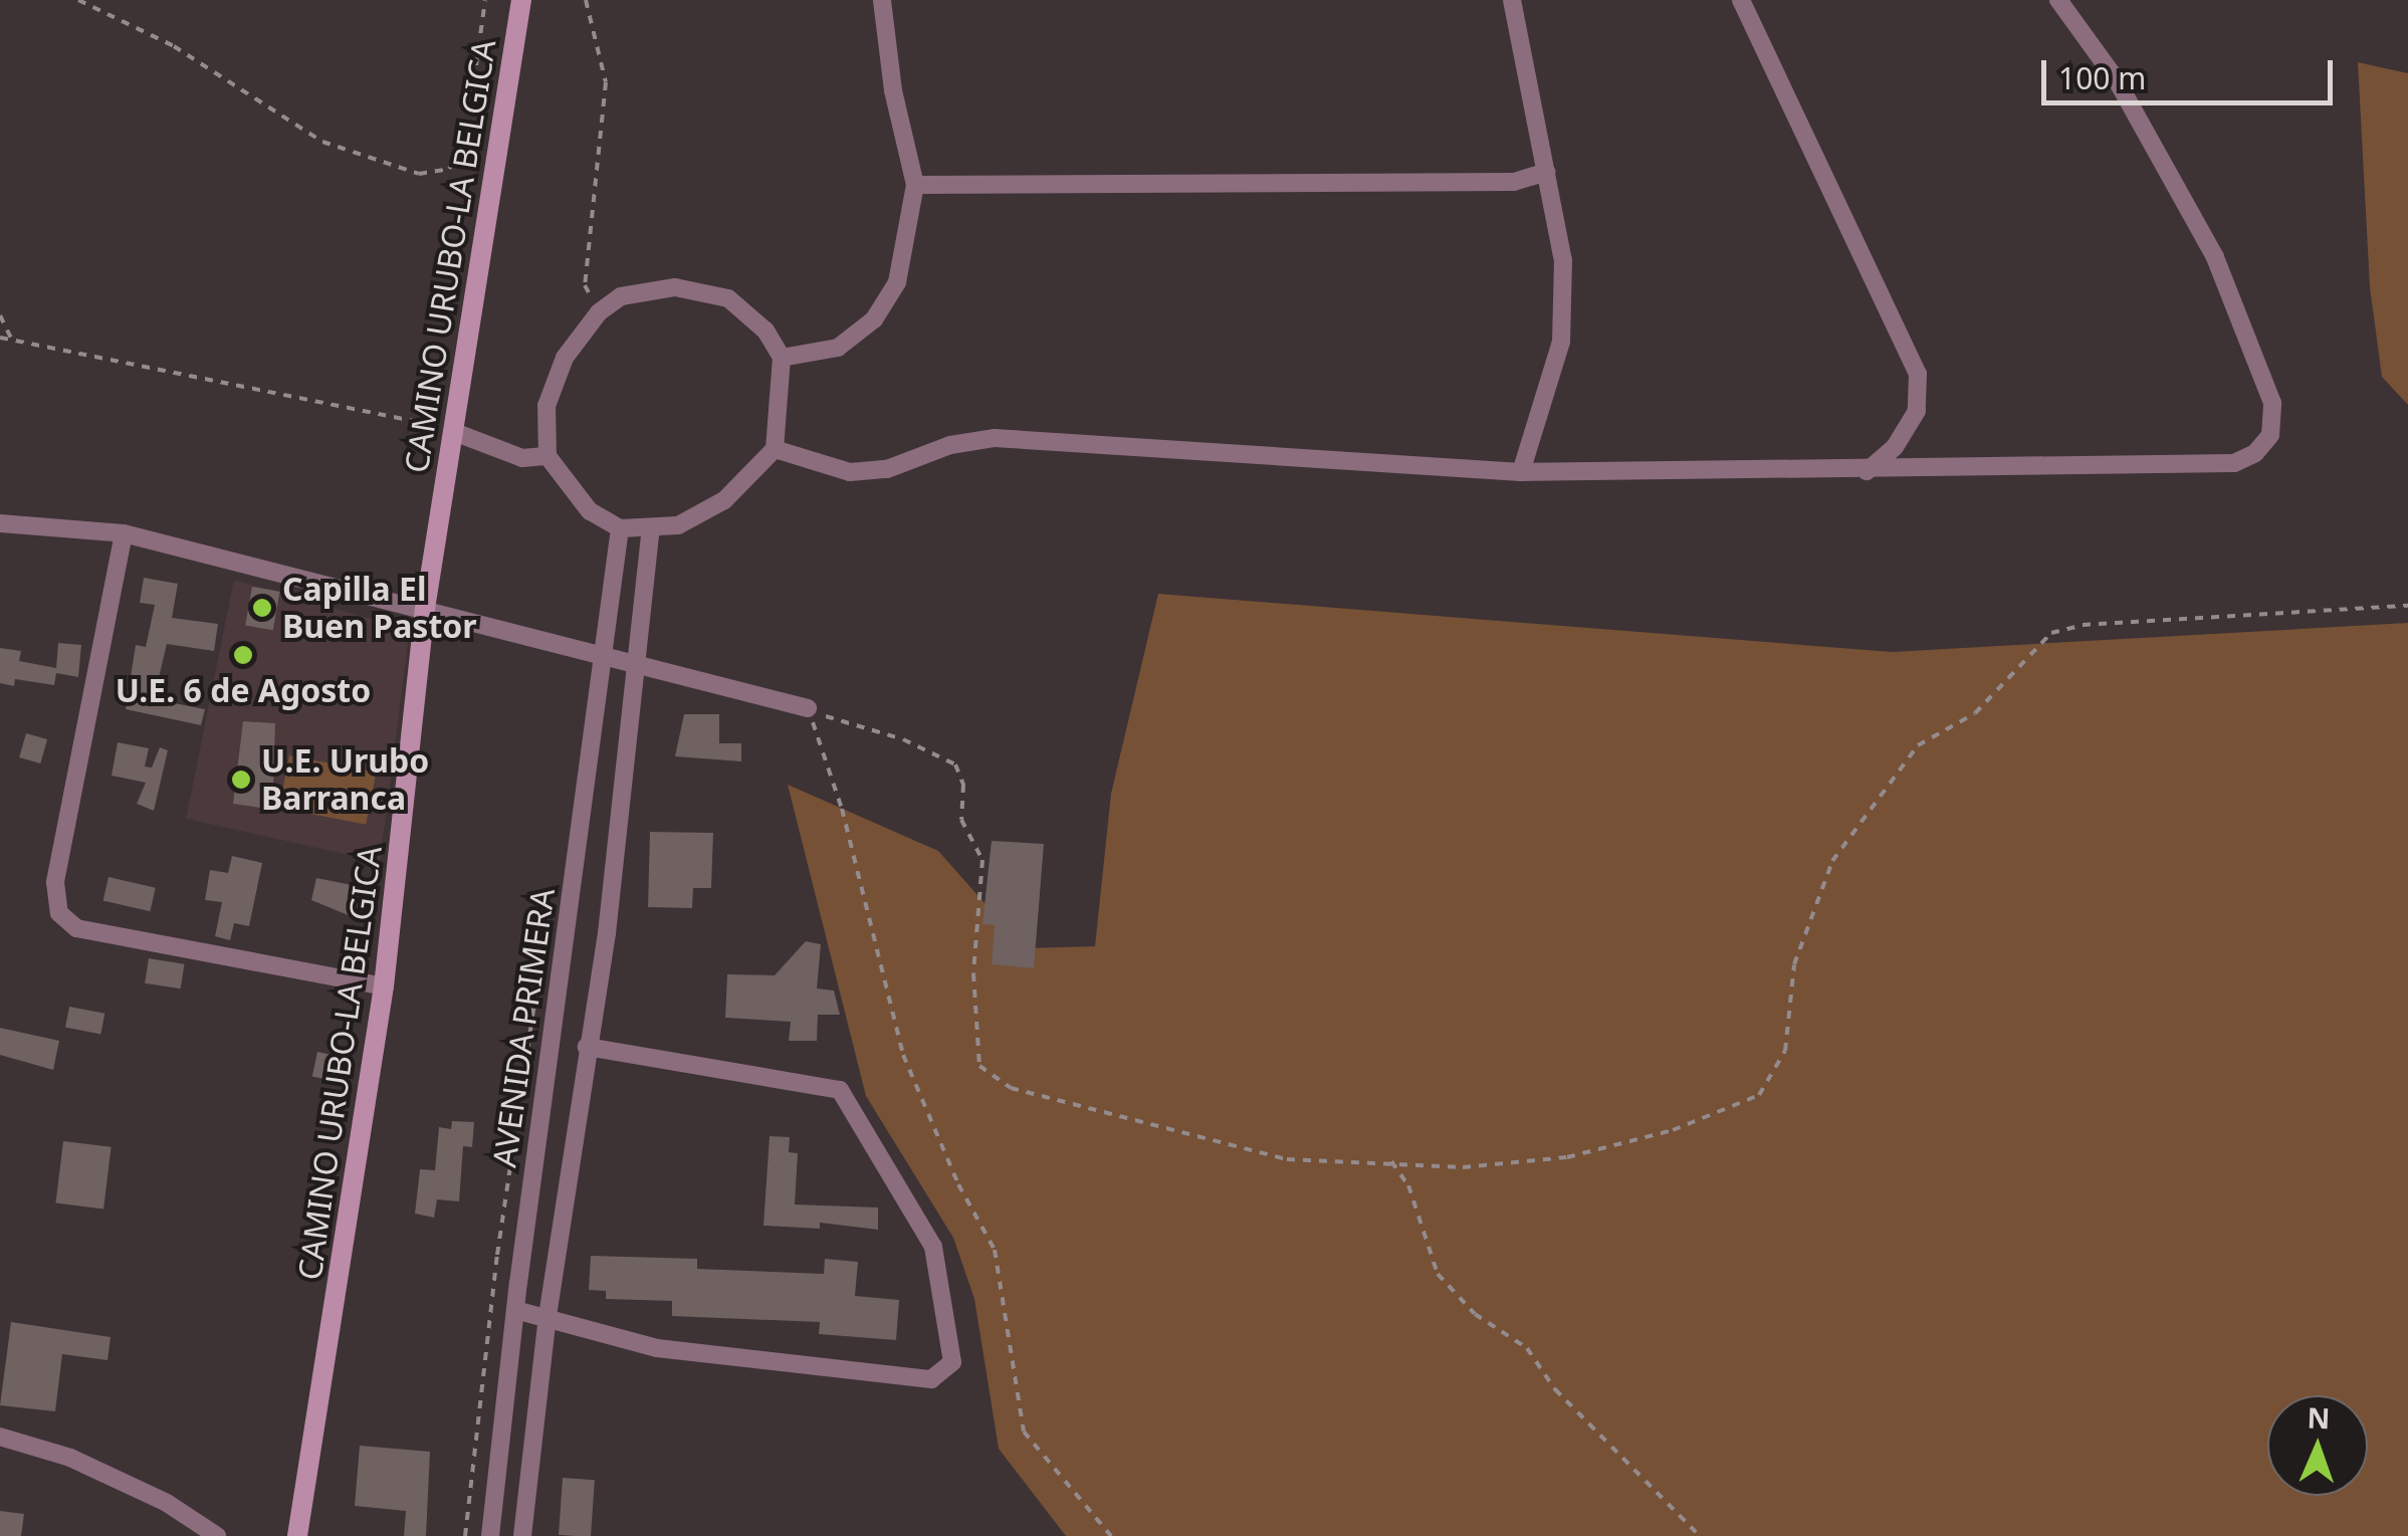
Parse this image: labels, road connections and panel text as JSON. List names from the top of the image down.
{
  "streets": {
    "main road": ["CAMINO URUBO-LA BELGICA"],
    "street": ["AVENIDA PRIMERA"]
  },
  "places": ["Capilla El Buen Pastor", "U.E. 6 de Agosto", "U.E. Urubo Barranca"],
  "scale_bar": "100 m",
  "north": "top"
}
